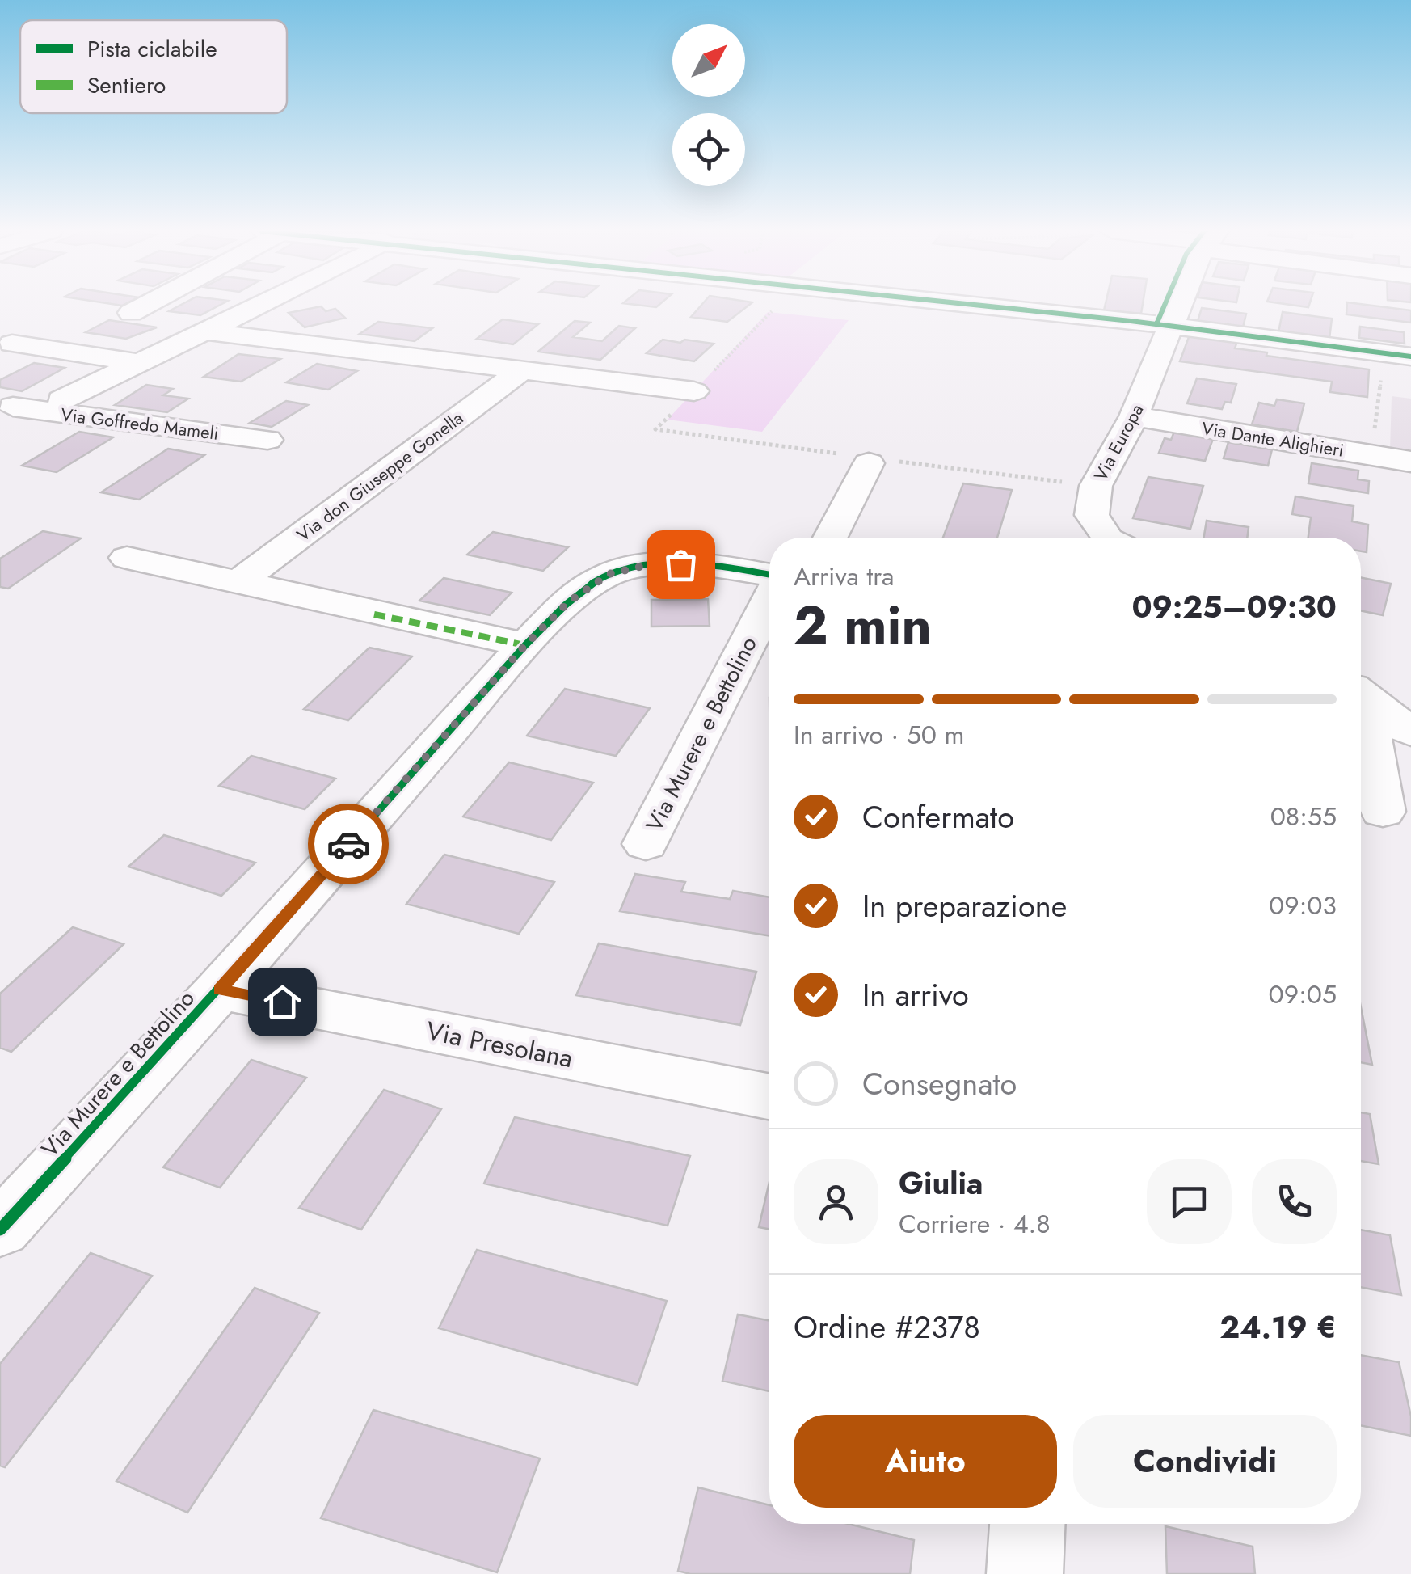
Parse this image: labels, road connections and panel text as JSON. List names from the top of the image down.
{
  "streets": {
    "street": [
      "Via Goffredo Mameli",
      "Via Dante Alighieri",
      "Via Europa",
      "Via don Giuseppe Gonella",
      "Via Murere e Bettolino",
      "Via Presolana"
    ]
  },
  "crossings": [
    ["Via Dante Alighieri", "Via Europa"],
    ["Via Murere e Bettolino", "Via Presolana"]
  ],
  "legend": ["Pista ciclabile", "Sentiero"],
  "north": "top right",
  "page": {
    "heading": ["2 min", "Arriva tra", "09:25–09:30"],
    "panel": [
      "Giulia",
      "Corriere · 4.8",
      "Ordine #2378",
      "24.19 €"
    ],
    "bar": "In arrivo · 50 m",
    "list": [
      ["Confermato", "08:55"],
      ["In preparazione", "09:03"],
      ["In arrivo", "09:05"],
      "Consegnato"
    ],
    "buttons": ["Aiuto", "Condividi"]
  }
}
